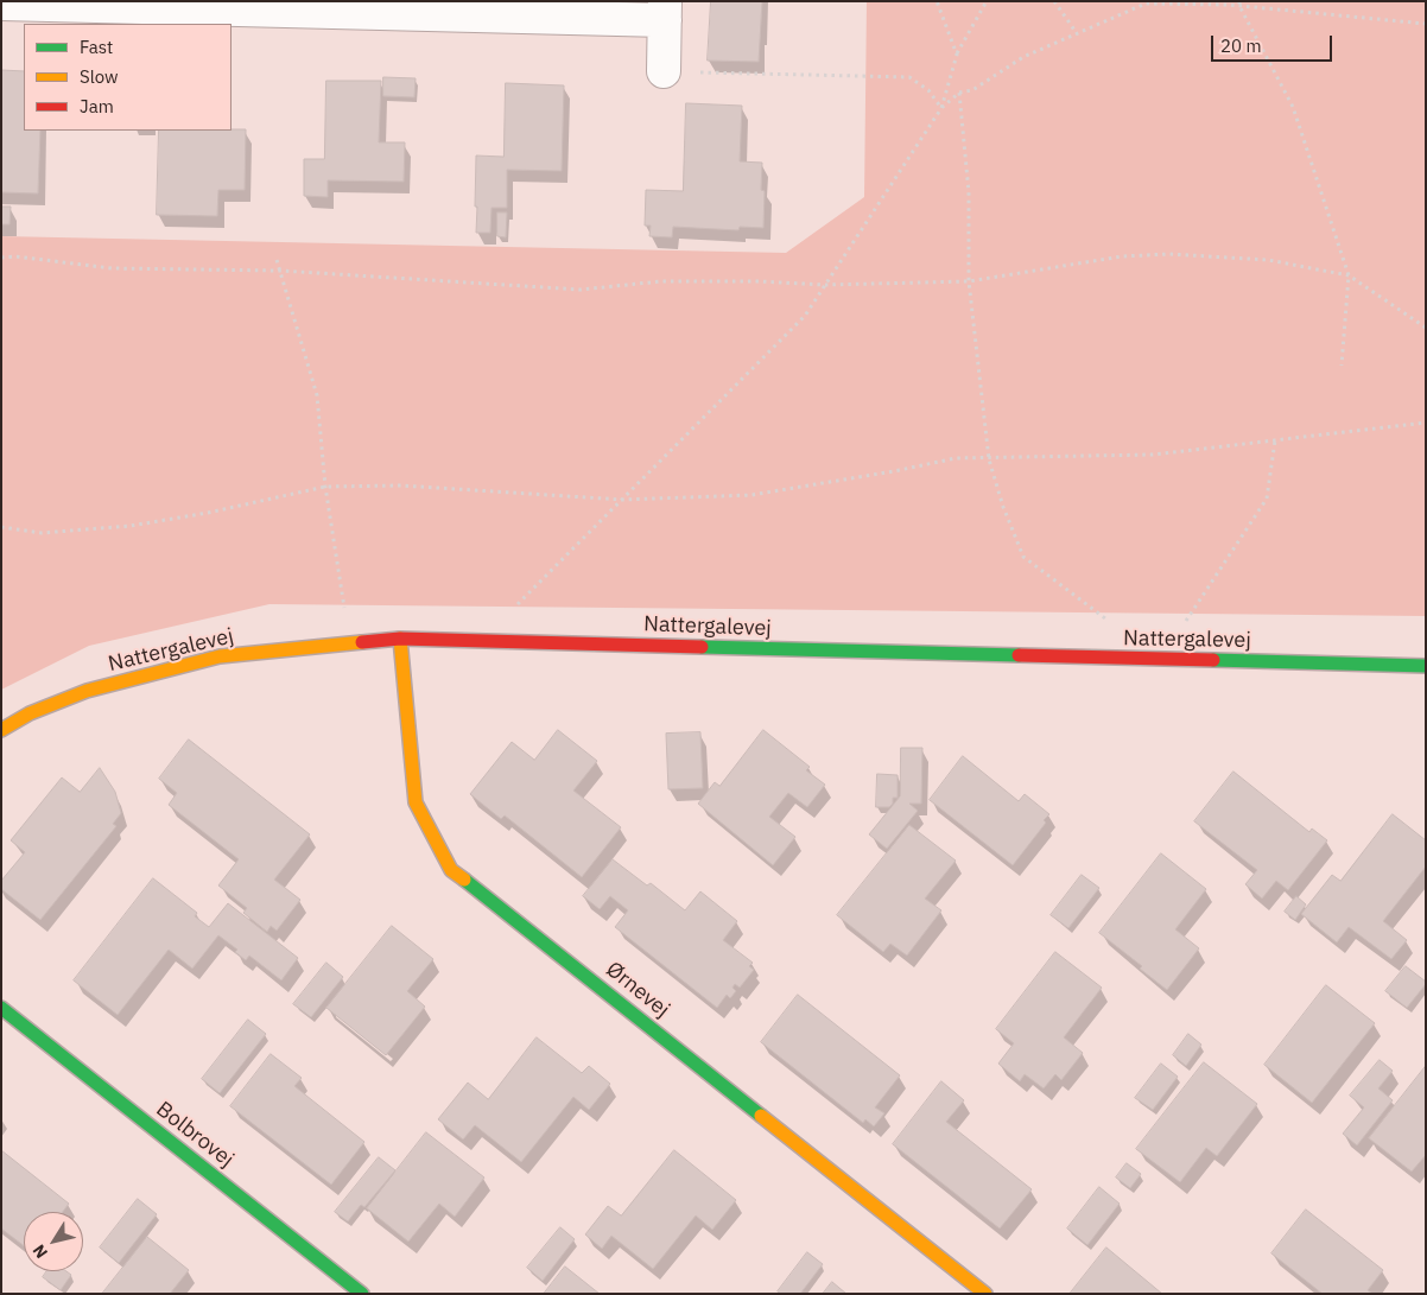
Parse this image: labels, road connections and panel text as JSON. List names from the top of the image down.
{
  "streets": {
    "street": ["Nattergalevej", "Ørnevej", "Bolbrovej"]
  },
  "crossings": [
    ["Nattergalevej", "Ørnevej"]
  ],
  "legend": ["Fast", "Slow", "Jam"],
  "scale_bar": "20 m",
  "north": "bottom left"
}
